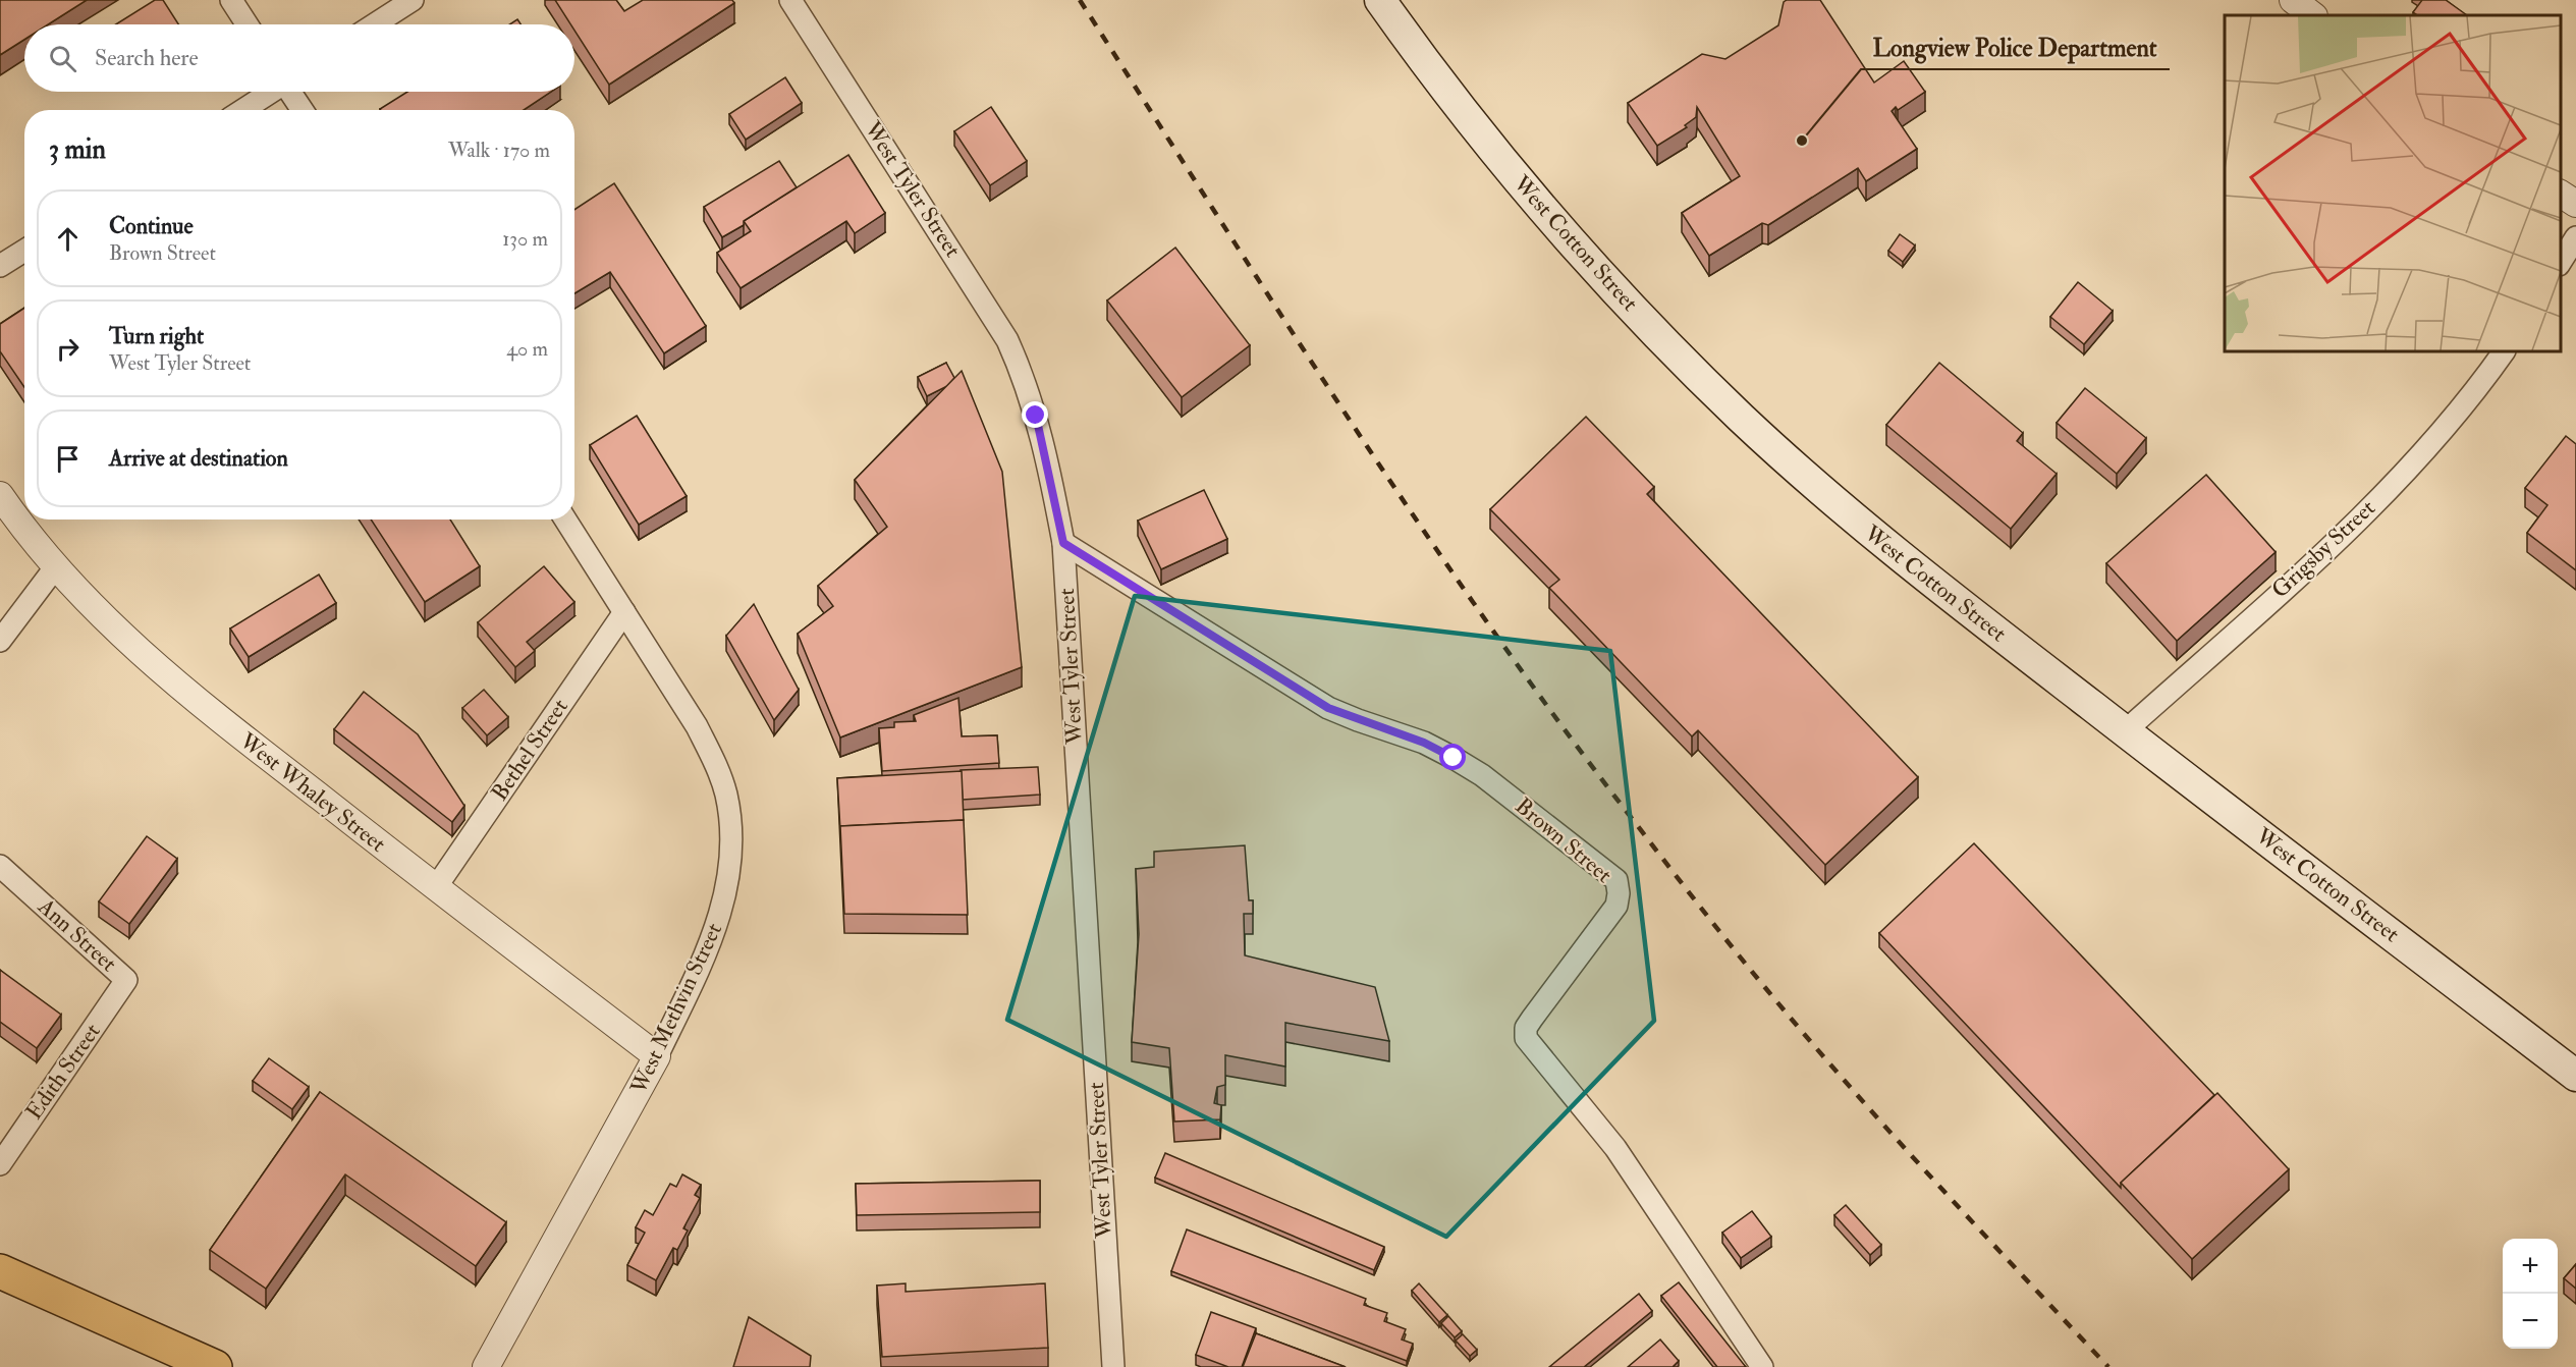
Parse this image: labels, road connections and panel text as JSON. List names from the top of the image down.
{
  "streets": {
    "main road": ["West Cotton Street"],
    "street": [
      "West Tyler Street",
      "Grigsby Street",
      "Bethel Street",
      "West Whaley Street",
      "Brown Street",
      "Ann Street",
      "West Methvin Street",
      "Edith Street"
    ]
  },
  "crossings": [
    ["West Tyler Street", "Brown Street"],
    ["West Cotton Street", "Grigsby Street"],
    ["Bethel Street", "West Whaley Street"],
    ["Bethel Street", "West Methvin Street"],
    ["West Whaley Street", "West Methvin Street"],
    ["Ann Street", "Edith Street"]
  ],
  "places": ["Longview Police Department"],
  "page": {
    "search": "Search here",
    "heading": ["3 min", "Walk · 170 m"],
    "list": [
      ["Continue", "Brown Street", "130 m"],
      ["Turn right", "West Tyler Street", "40 m"],
      "Arrive at destination"
    ],
    "map_buttons": ["+", "−"]
  }
}
